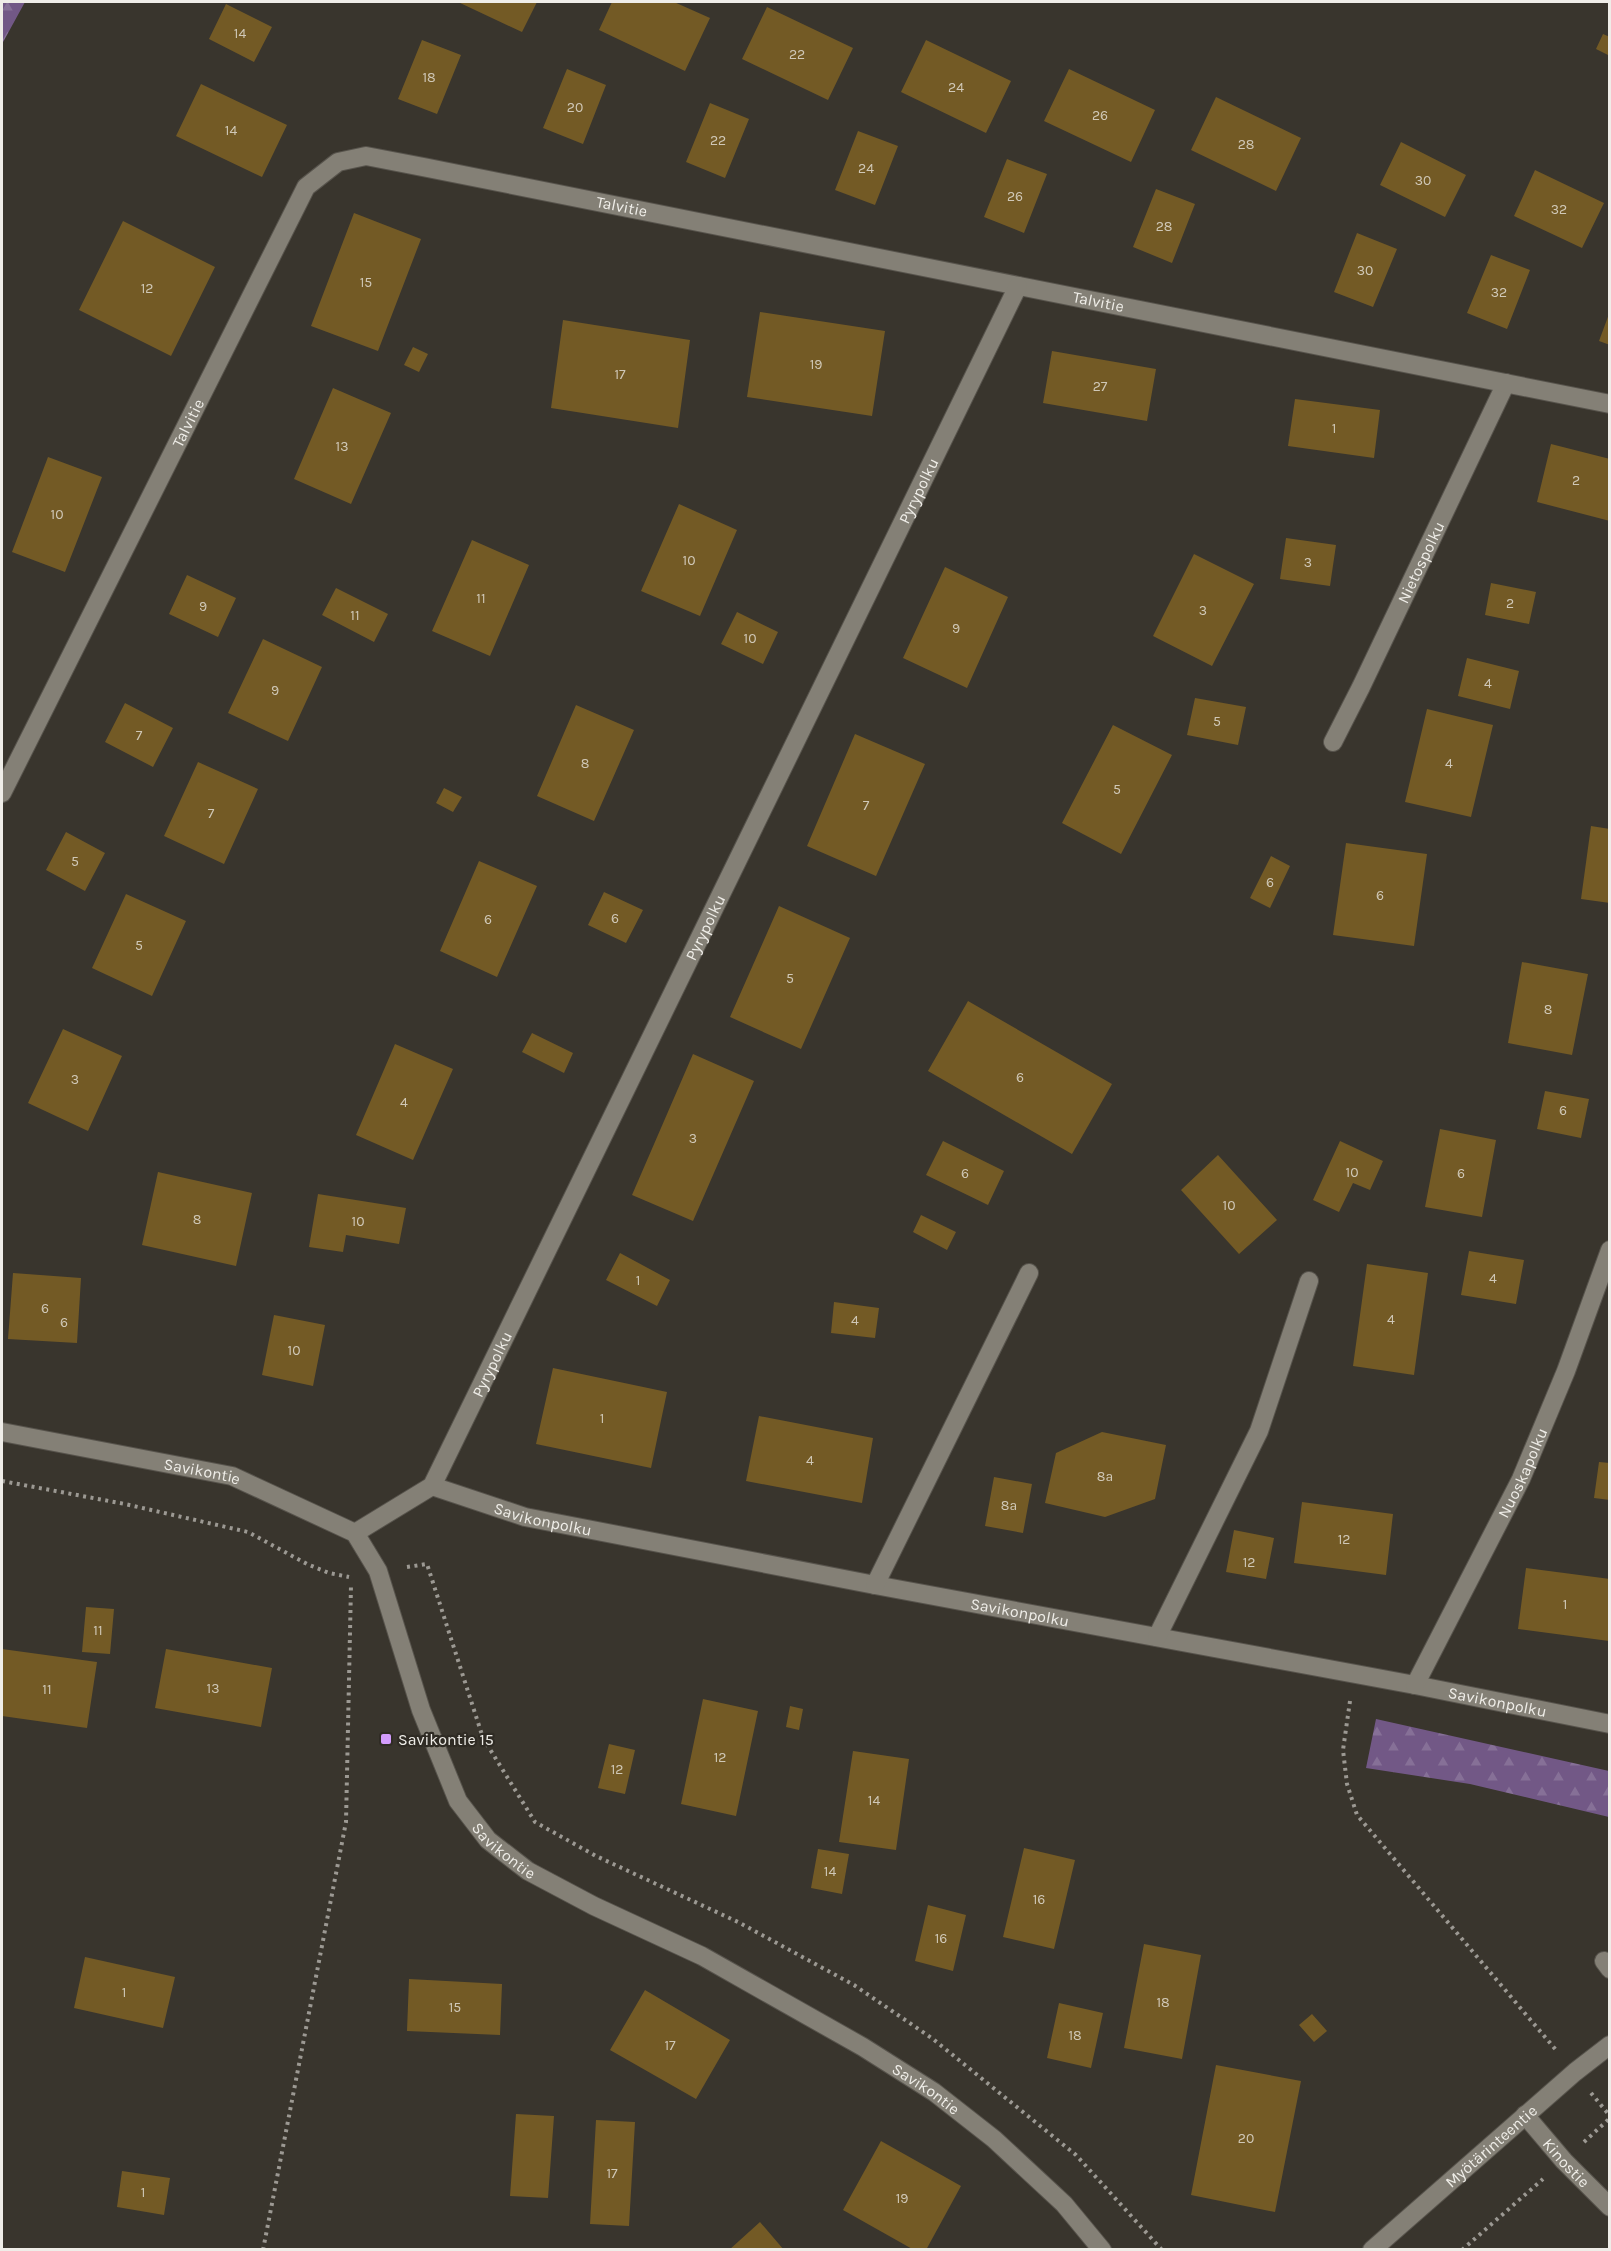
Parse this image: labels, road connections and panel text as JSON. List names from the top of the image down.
{
  "streets": {
    "street": [
      "Talvitie",
      "Pyrypolku",
      "Nietospolku",
      "Savikontie",
      "Nuoskapolku",
      "Savikonpolku",
      "Myötärinteentie",
      "Kinostie"
    ]
  },
  "crossings": [
    ["Talvitie", "Pyrypolku"],
    ["Talvitie", "Nietospolku"],
    ["Pyrypolku", "Savikonpolku"],
    ["Nuoskapolku", "Savikonpolku"],
    ["Myötärinteentie", "Kinostie"]
  ],
  "places": {
    "transit": ["Savikontie 15"]
  },
  "house_numbers": [
    "14",
    "22",
    "18",
    "24",
    "20",
    "26",
    "14",
    "22",
    "28",
    "24",
    "30",
    "26",
    "32",
    "28",
    "30",
    "15",
    "12",
    "32",
    "19",
    "17",
    "27",
    "1",
    "13",
    "2",
    "10",
    "10",
    "3",
    "11",
    "2",
    "9",
    "3",
    "11",
    "9",
    "10",
    "4",
    "9",
    "5",
    "7",
    "8",
    "4",
    "5",
    "7",
    "7",
    "5",
    "6",
    "6",
    "6",
    "6",
    "5",
    "5",
    "8",
    "6",
    "3",
    "4",
    "6",
    "3",
    "10",
    "6",
    "6",
    "10",
    "8",
    "10",
    "4",
    "1",
    "6",
    "4",
    "4",
    "6",
    "10",
    "1",
    "4",
    "8a",
    "8a",
    "12",
    "12",
    "1",
    "11",
    "13",
    "11",
    "12",
    "12",
    "14",
    "14",
    "16",
    "16",
    "1",
    "18",
    "15",
    "18",
    "17",
    "20",
    "17",
    "1",
    "19"
  ]
}
